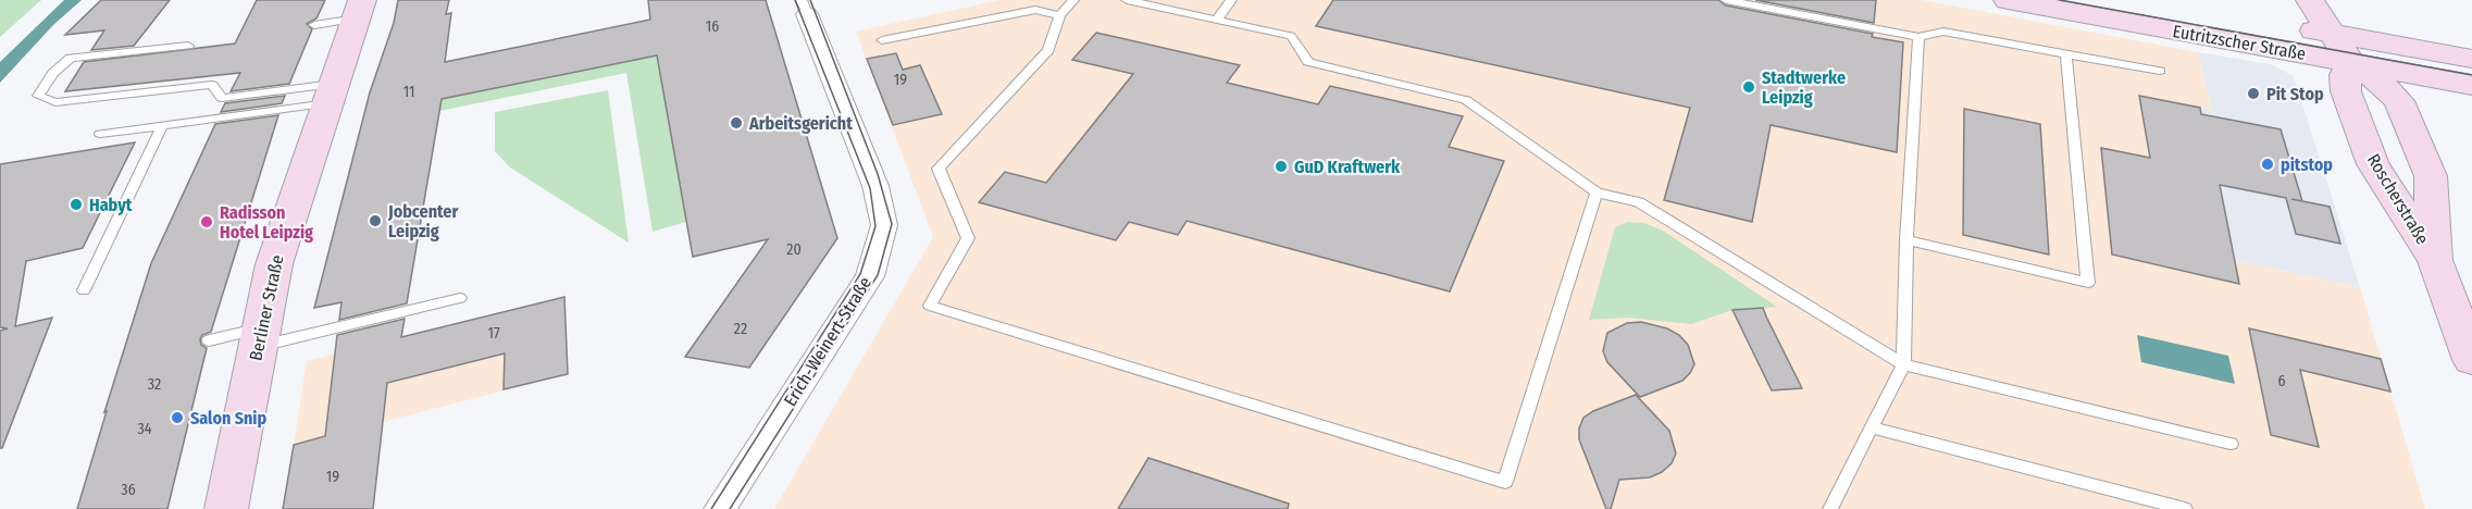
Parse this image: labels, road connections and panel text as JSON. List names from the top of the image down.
{
  "streets": {
    "main road": ["Eutritzscher Straße", "Roscherstraße", "Berliner Straße"],
    "street": ["Erich-Weinert-Straße"]
  },
  "crossings": [
    ["Eutritzscher Straße", "Roscherstraße"]
  ],
  "places": [
    "Stadtwerke Leipzig",
    "Pit Stop",
    "Arbeitsgericht",
    "pitstop",
    "GuD Kraftwerk",
    "Habyt",
    "Jobcenter Leipzig",
    "Radisson Hotel Leipzig",
    "Salon Snip"
  ],
  "house_numbers": [
    "16",
    "19",
    "11",
    "20",
    "22",
    "17",
    "6",
    "32",
    "34",
    "19",
    "36"
  ]
}
